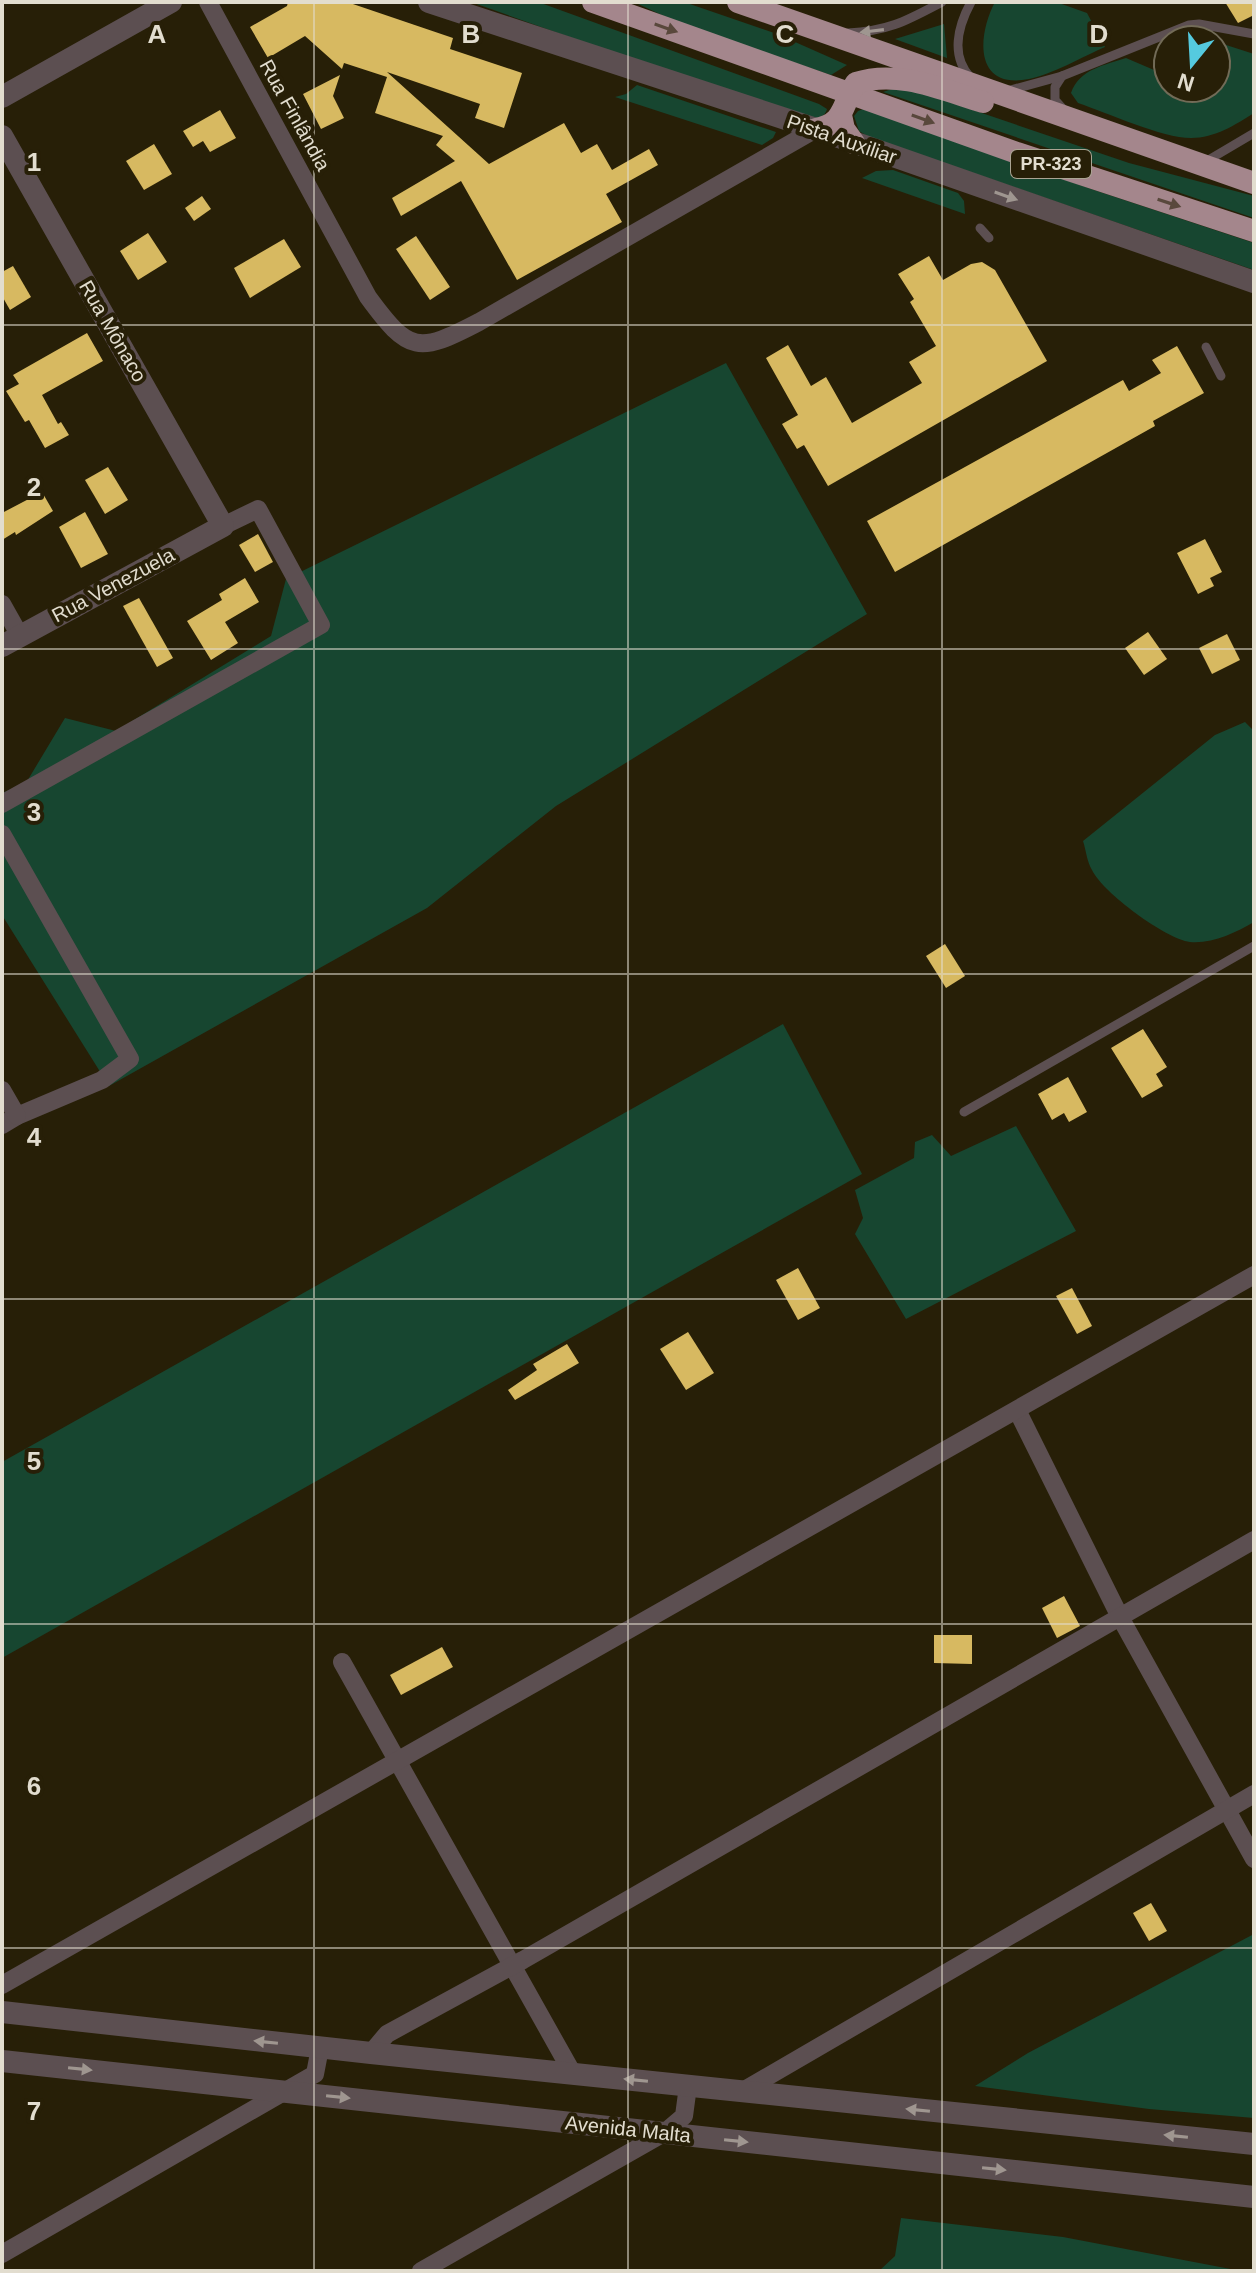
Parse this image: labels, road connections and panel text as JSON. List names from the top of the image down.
{
  "streets": {
    "highway": ["PR-323"],
    "street": [
      "Rua Finlândia",
      "Pista Auxiliar",
      "Rua Mônaco",
      "Rua Venezuela",
      "Avenida Malta"
    ]
  },
  "crossings": [
    ["Rua Finlândia", "Pista Auxiliar"],
    ["Rua Mônaco", "Rua Venezuela"]
  ],
  "one_way": ["Pista Auxiliar"],
  "north": "bottom",
  "grid": {
    "columns": [
      "A",
      "B",
      "C",
      "D"
    ],
    "rows": [
      "1",
      "2",
      "3",
      "4",
      "5",
      "6",
      "7"
    ]
  }
}
